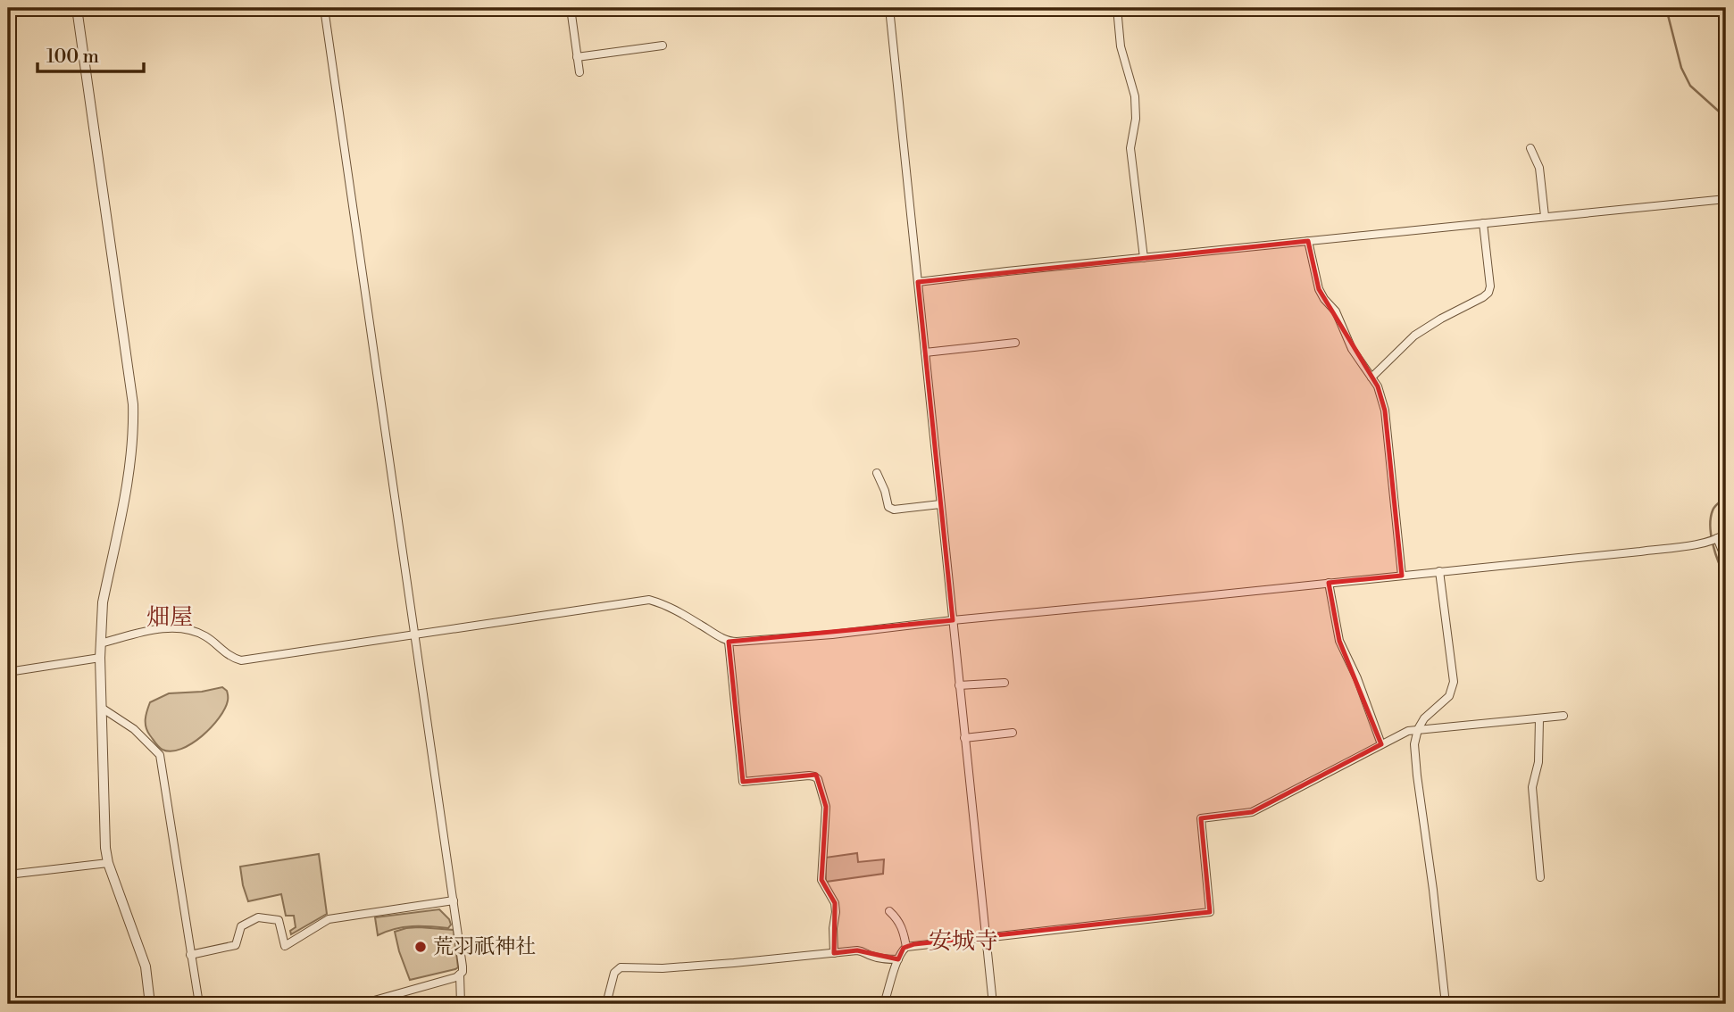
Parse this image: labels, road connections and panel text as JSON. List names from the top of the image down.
{
  "districts": ["畑屋", "安城寺"],
  "places": ["荒羽祇神社"],
  "scale_bar": "100 m"
}
